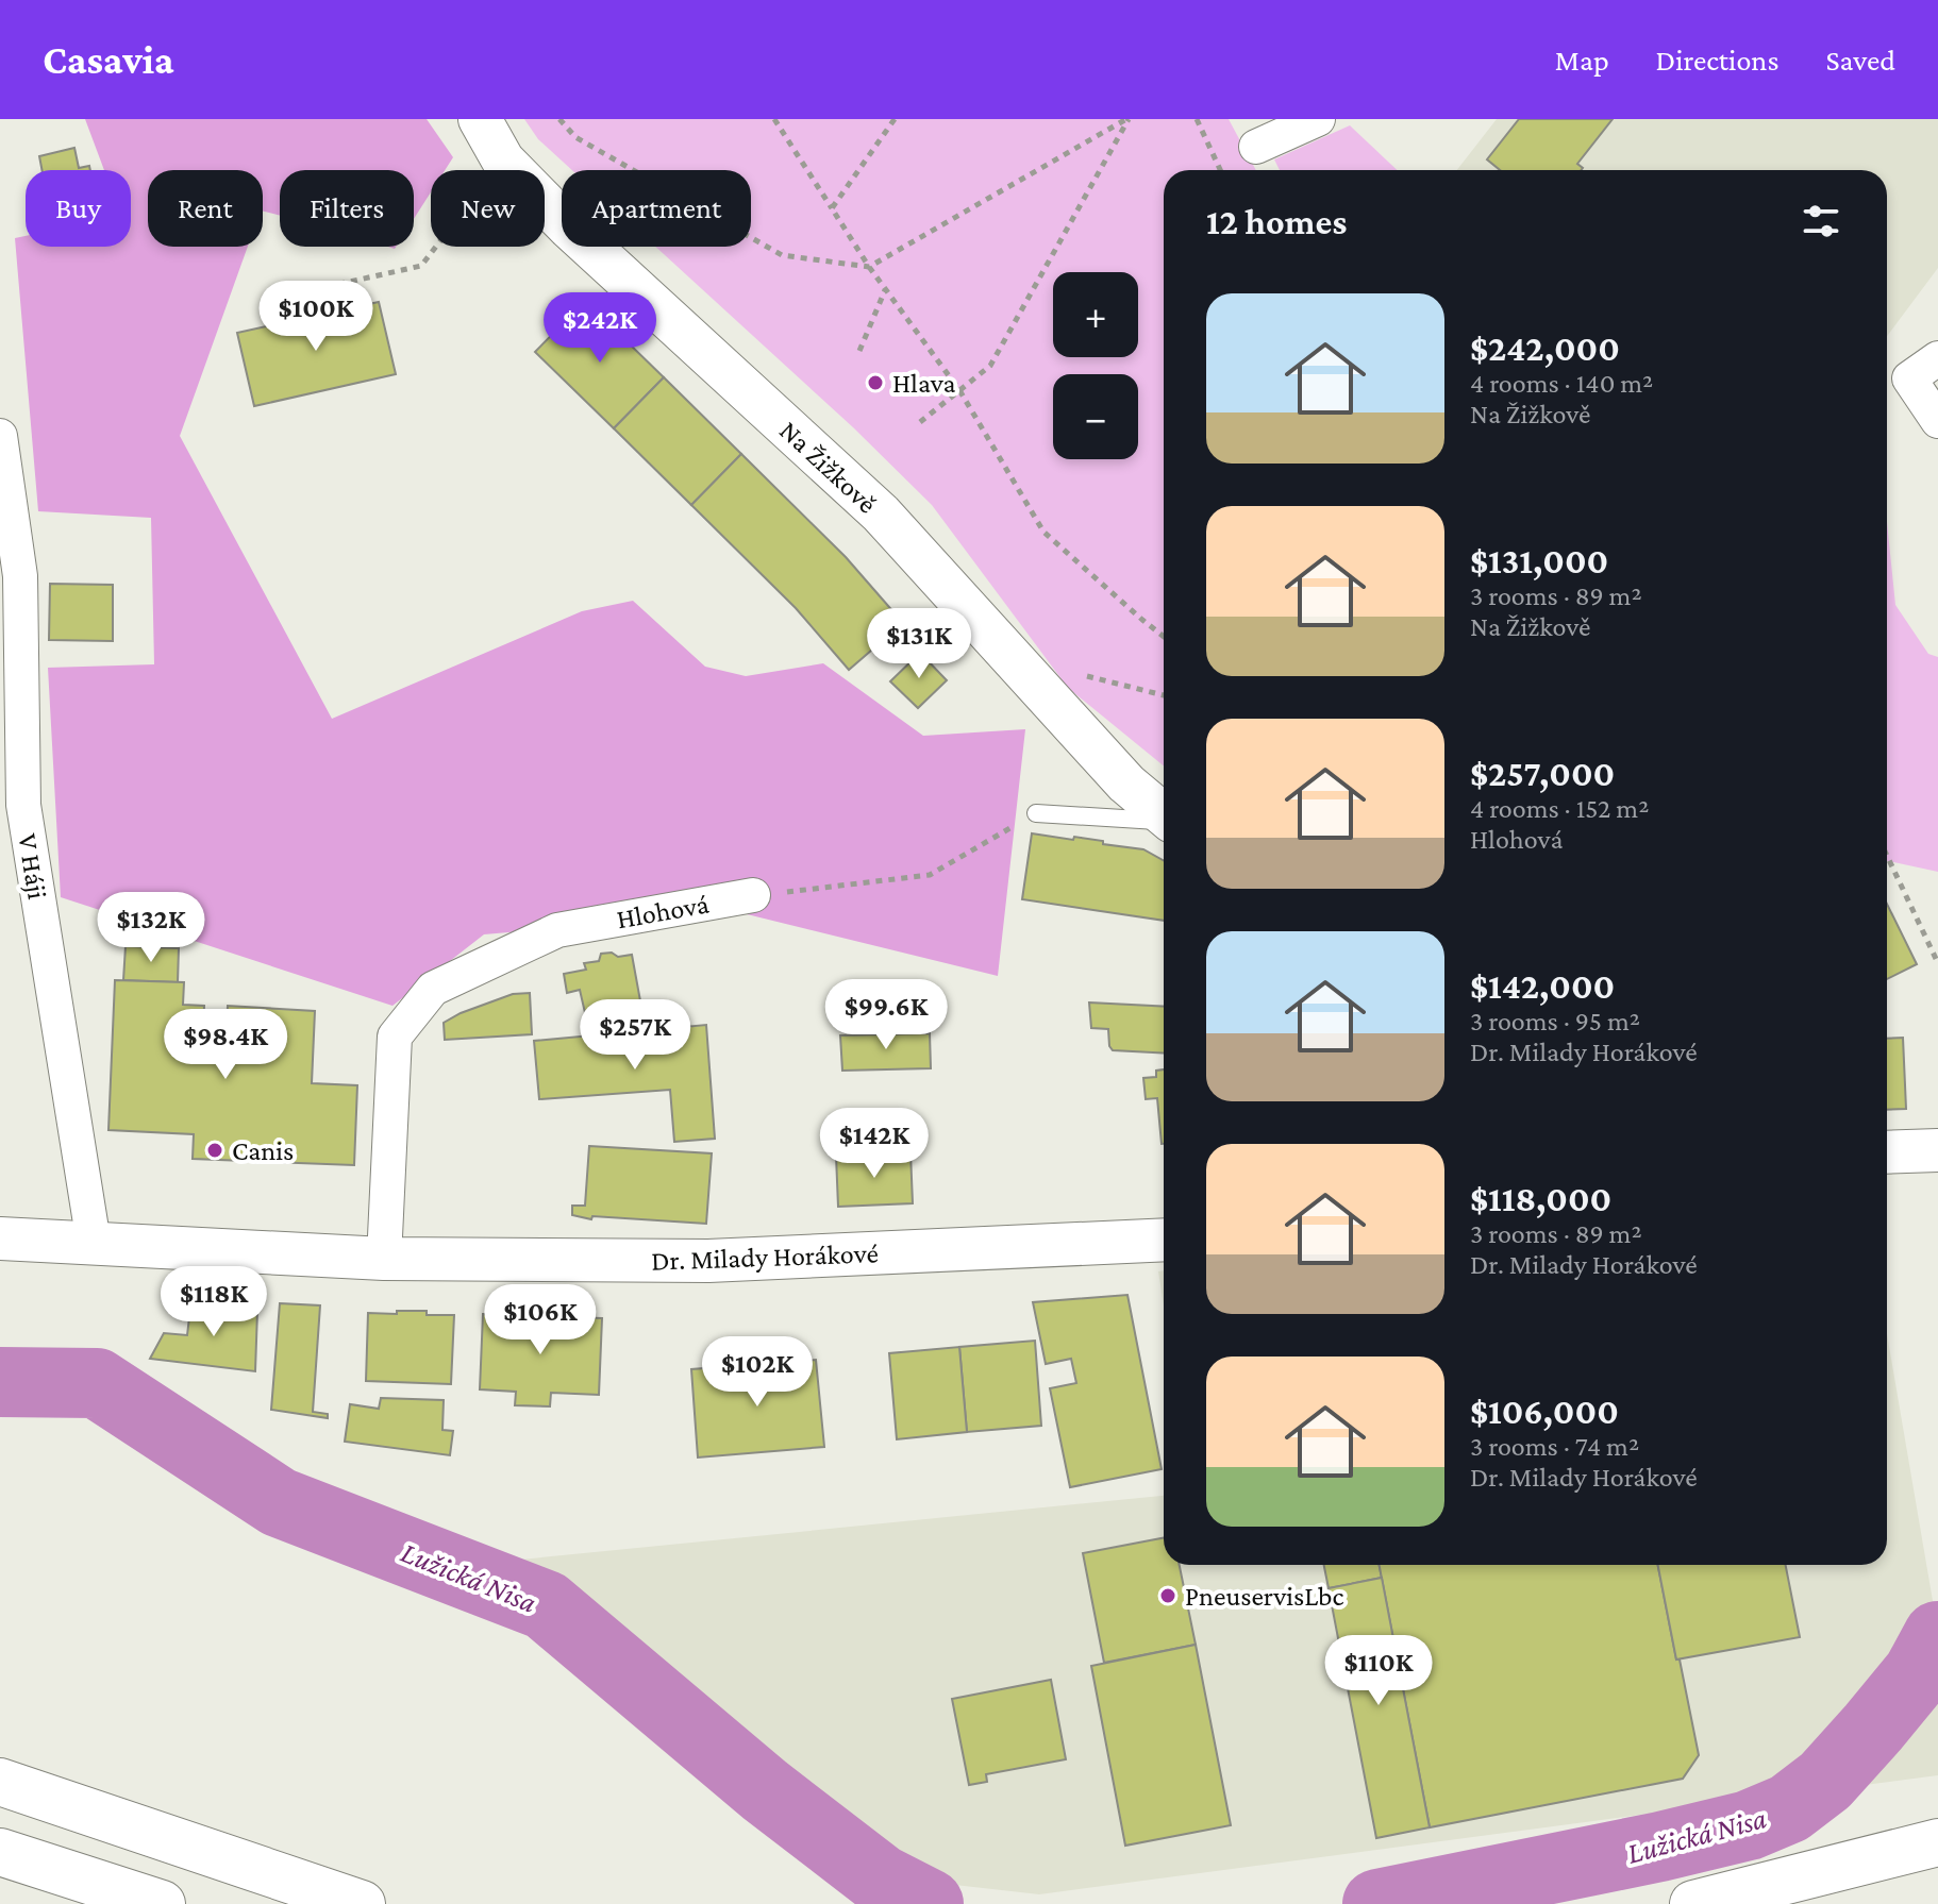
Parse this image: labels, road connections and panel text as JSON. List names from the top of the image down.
{
  "streets": {
    "street": [
      "Na Žižkově",
      "V Háji",
      "Hlohová",
      "Dr. Milady Horákové"
    ]
  },
  "crossings": [
    ["V Háji", "Dr. Milady Horákové"],
    ["Hlohová", "Dr. Milady Horákové"]
  ],
  "water": ["Lužická Nisa"],
  "places": ["Hlava", "Canis", "PneuservisLbc"],
  "page": {
    "header": "Casavia",
    "nav": ["Map", "Directions", "Saved"],
    "chip": [
      "Buy",
      "Rent",
      "Filters",
      "New",
      "Apartment"
    ],
    "heading": "12 homes",
    "map_buttons": ["+", "−"],
    "list": [
      {
        "name": "$242,000",
        "note": "4 rooms · 140 m² · Na Žižkově"
      },
      {
        "name": "$131,000",
        "note": "3 rooms · 89 m² · Na Žižkově"
      },
      {
        "name": "$257,000",
        "note": "4 rooms · 152 m² · Hlohová"
      },
      {
        "name": "$142,000",
        "note": "3 rooms · 95 m² · Dr. Milady Horákové"
      },
      {
        "name": "$118,000",
        "note": "3 rooms · 89 m² · Dr. Milady Horákové"
      },
      {
        "name": "$106,000",
        "note": "3 rooms · 74 m² · Dr. Milady Horákové"
      }
    ],
    "price": [
      "$100K",
      "$242K",
      "$131K",
      "$132K",
      "$99.6K",
      "$257K",
      "$98.4K",
      "$142K",
      "$118K",
      "$106K",
      "$102K",
      "$110K"
    ]
  }
}
